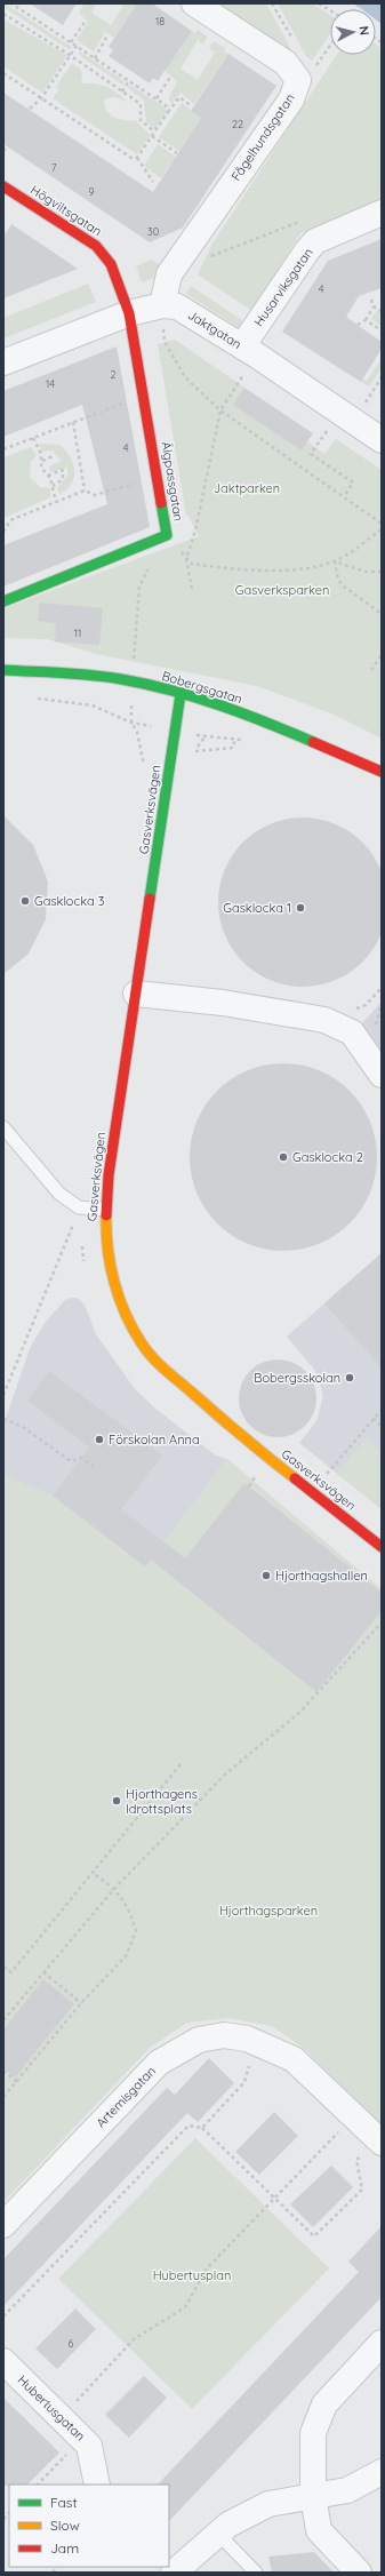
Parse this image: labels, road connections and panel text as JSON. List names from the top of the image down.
{
  "streets": {
    "street": [
      "Fågelhundsgatan",
      "Högviltsgatan",
      "Husarviksgatan",
      "Jaktgatan",
      "Älgpassgatan",
      "Bobergsgatan",
      "Gasverksvägen",
      "Artemisgatan",
      "Hubertusgatan"
    ]
  },
  "crossings": [
    ["Fågelhundsgatan", "Jaktgatan"],
    ["Högviltsgatan", "Jaktgatan"],
    ["Högviltsgatan", "Älgpassgatan"],
    ["Husarviksgatan", "Jaktgatan"],
    ["Jaktgatan", "Älgpassgatan"],
    ["Bobergsgatan", "Gasverksvägen"]
  ],
  "parks": [
    "Jaktparken",
    "Gasverksparken",
    "Hjorthagsparken",
    "Hubertusplan"
  ],
  "places": [
    "Gasklocka 3",
    "Gasklocka 1",
    "Gasklocka 2",
    "Bobergsskolan",
    "Förskolan Anna",
    "Hjorthagshallen",
    "Hjorthagens Idrottsplats"
  ],
  "house_numbers": [
    "18",
    "22",
    "7",
    "9",
    "30",
    "4",
    "2",
    "14",
    "4",
    "11",
    "6"
  ],
  "legend": ["Fast", "Slow", "Jam"],
  "north": "right"
}
